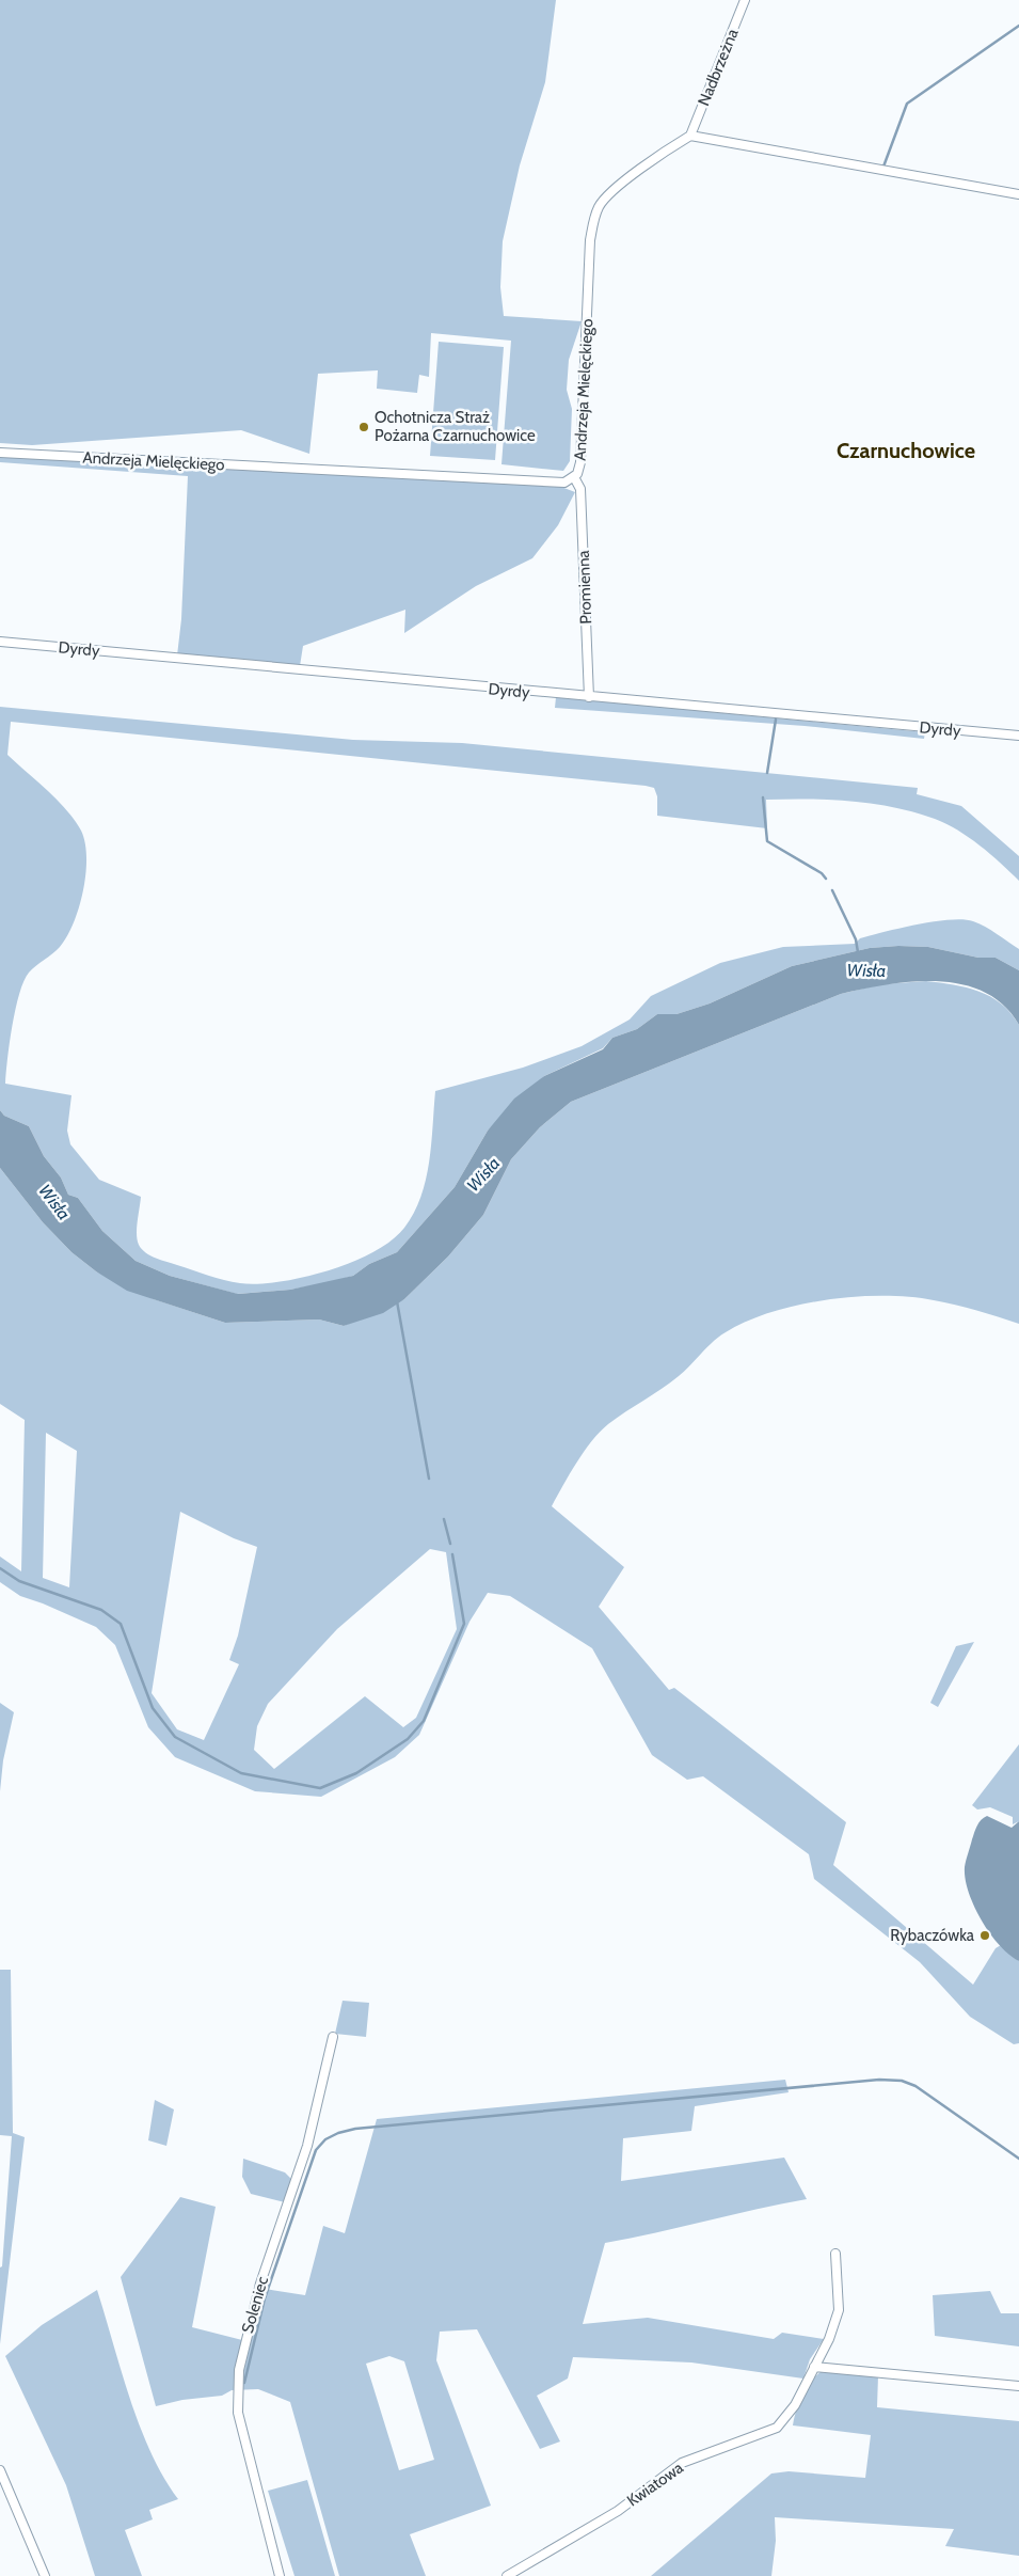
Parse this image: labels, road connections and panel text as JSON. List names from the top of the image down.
{
  "streets": {
    "street": [
      "Nadbrzeżna",
      "Andrzeja Mielęckiego",
      "Promienna",
      "Dyrdy",
      "Soleniec",
      "Kwiatowa"
    ]
  },
  "crossings": [
    ["Nadbrzeżna", "Andrzeja Mielęckiego"],
    ["Andrzeja Mielęckiego", "Promienna"],
    ["Promienna", "Dyrdy"]
  ],
  "districts": ["Czarnuchowice"],
  "water": ["Wisła"],
  "places": ["Ochotnicza Straż Pożarna Czarnuchowice", "Rybaczówka"]
}
